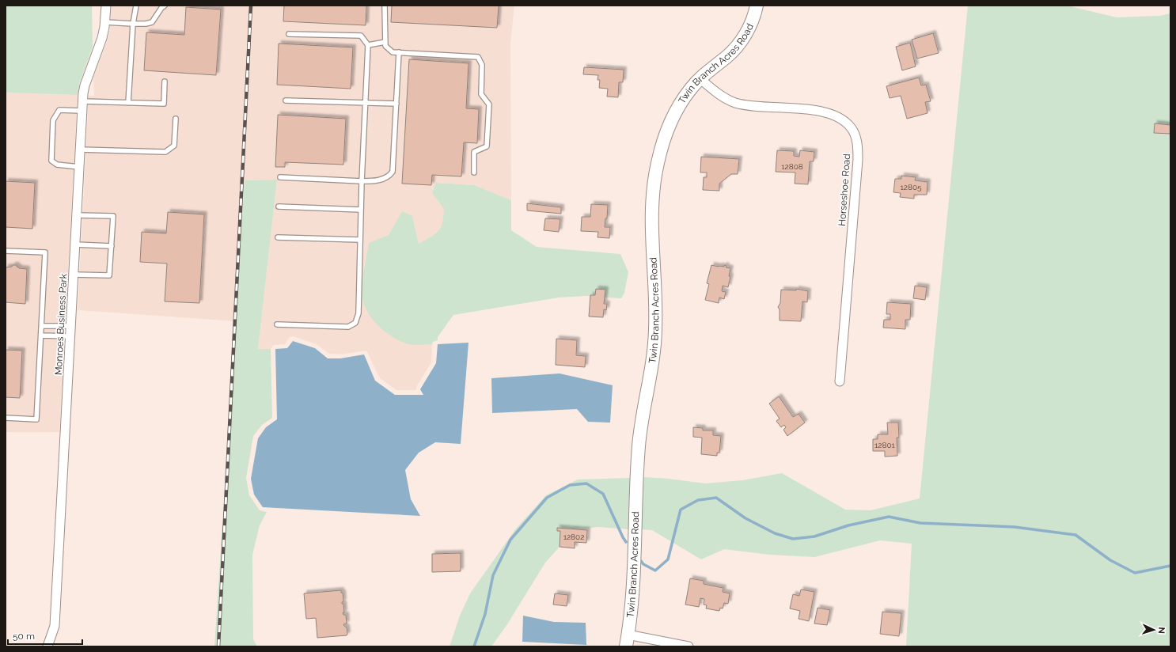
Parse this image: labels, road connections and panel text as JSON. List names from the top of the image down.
{
  "streets": {
    "street": ["Twin Branch Acres Road", "Horseshoe Road", "Monroes Business Park"]
  },
  "crossings": [
    ["Twin Branch Acres Road", "Horseshoe Road"]
  ],
  "house_numbers": [
    "12808",
    "12805",
    "12801",
    "12802"
  ],
  "scale_bar": "50 m",
  "north": "right"
}
